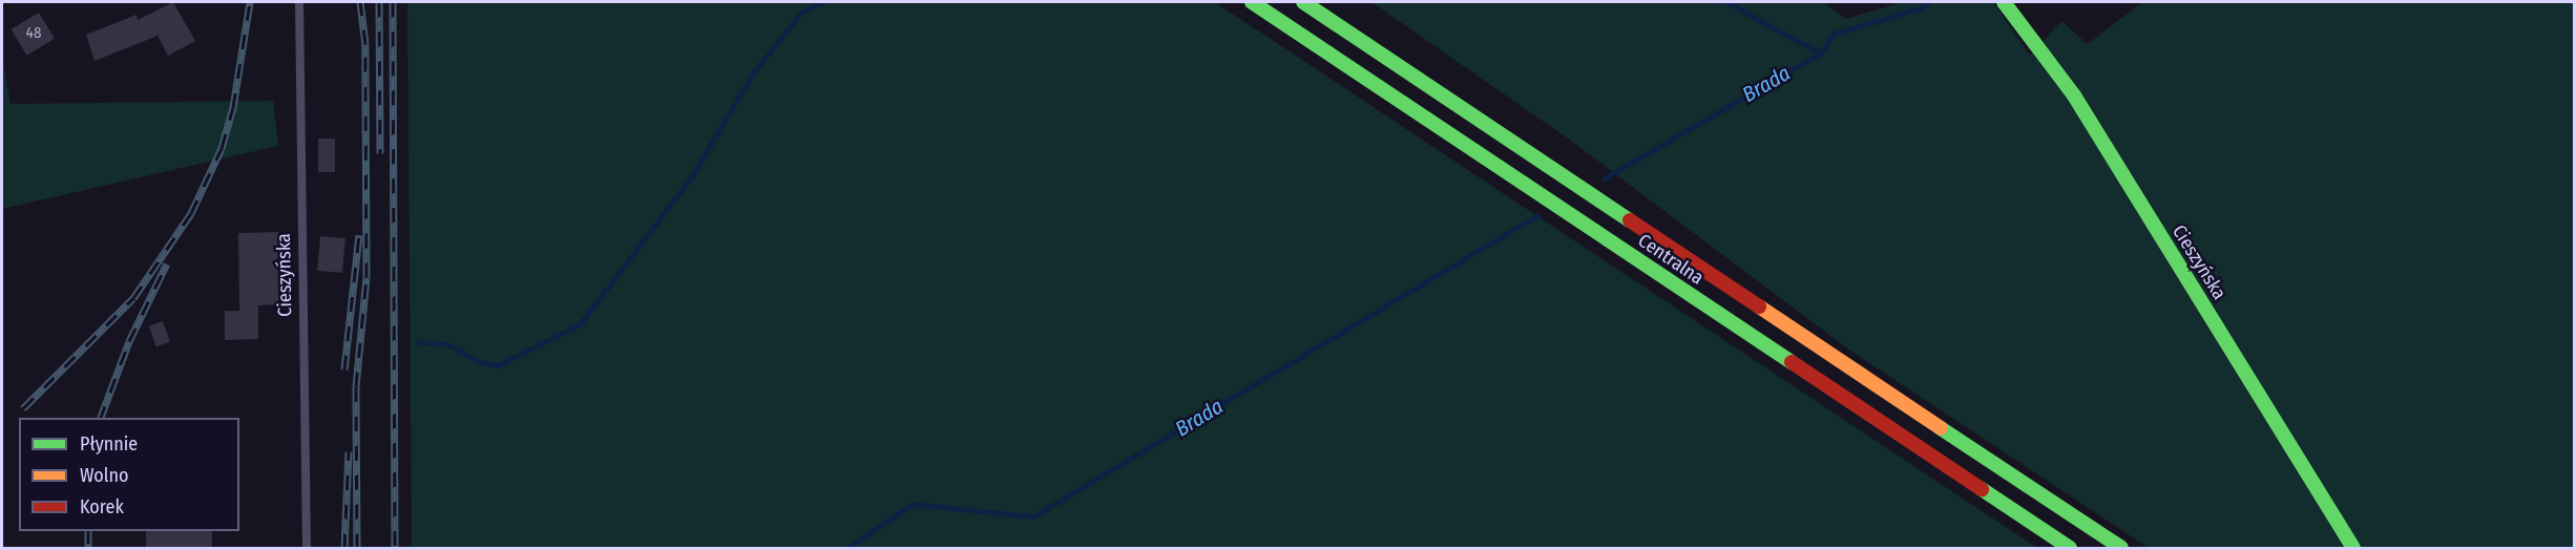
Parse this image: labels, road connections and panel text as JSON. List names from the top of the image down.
{
  "streets": {
    "main road": ["Centralna", "Cieszyńska"]
  },
  "water": ["Brada"],
  "house_numbers": ["48"],
  "legend": ["Płynnie", "Wolno", "Korek"]
}
